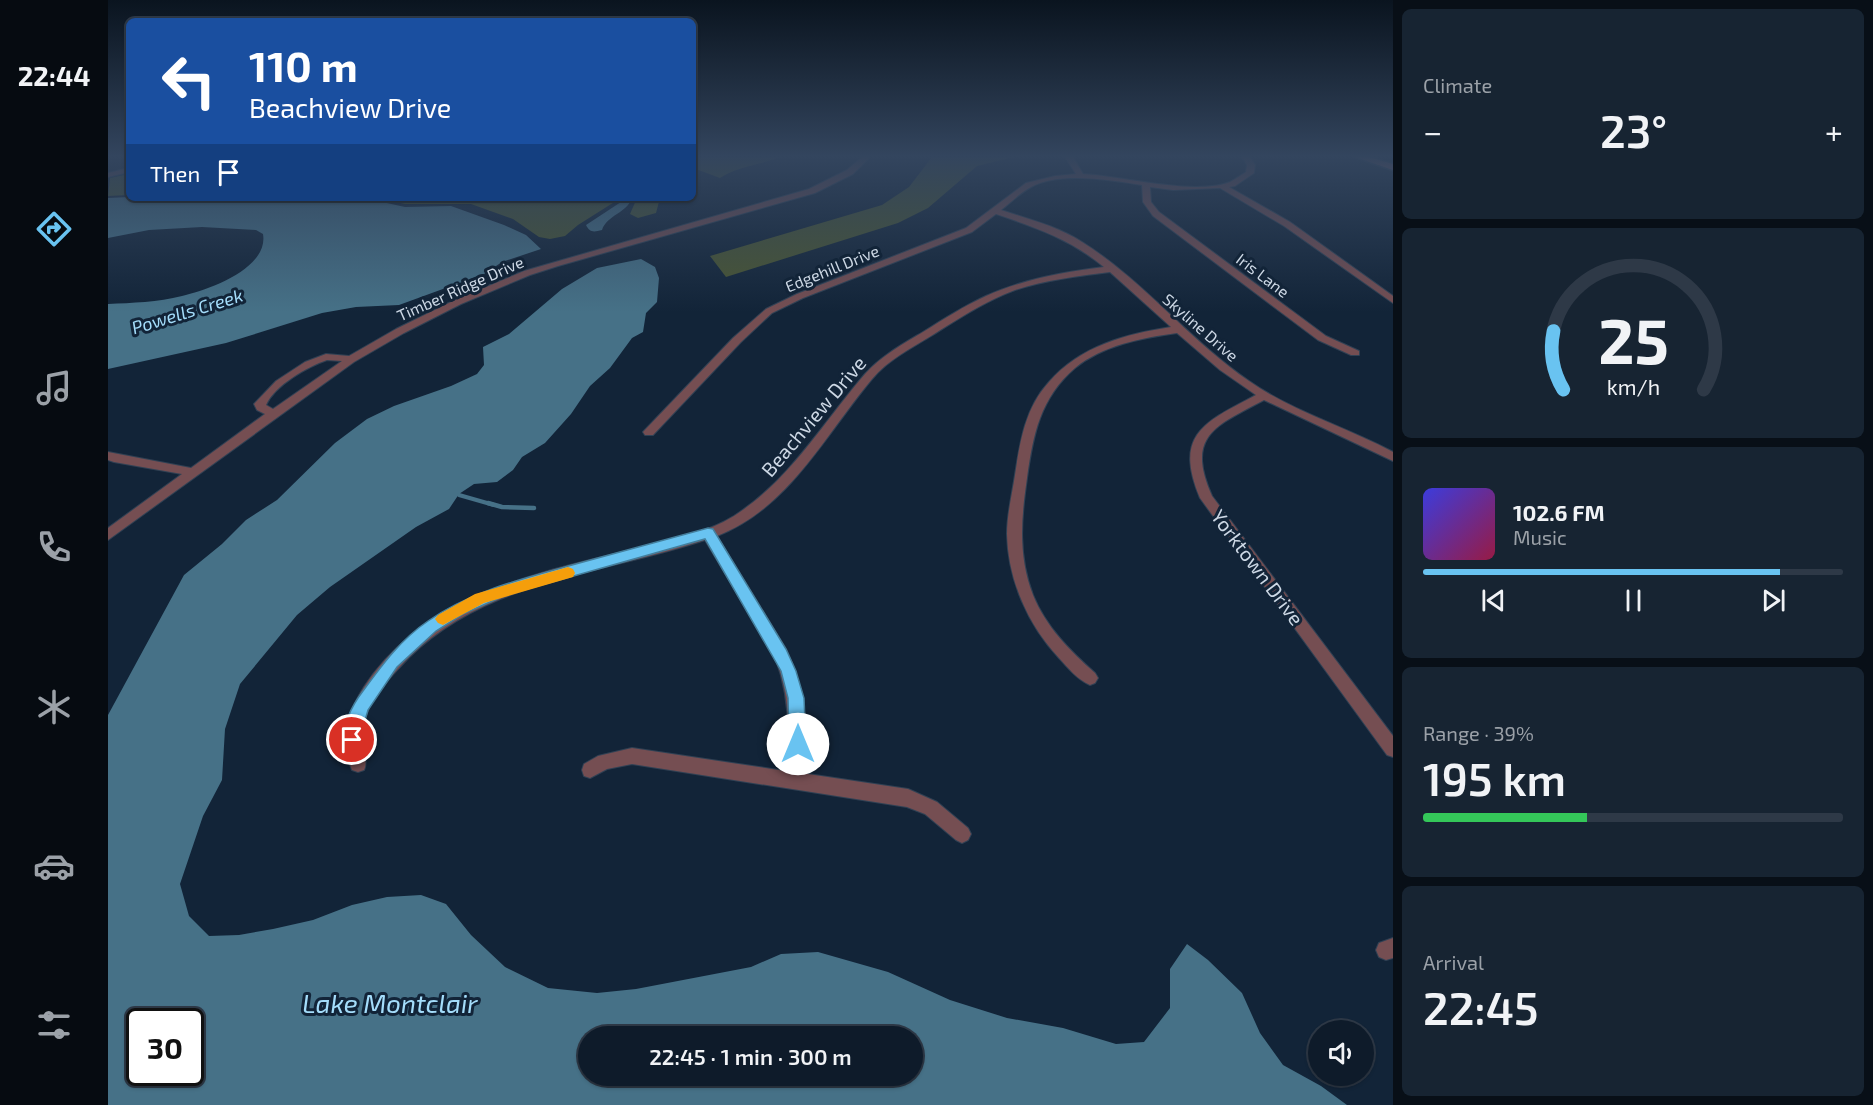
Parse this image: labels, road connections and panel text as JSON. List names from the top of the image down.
{
  "streets": {
    "street": [
      "Edgehill Drive",
      "Iris Lane",
      "Timber Ridge Drive",
      "Skyline Drive",
      "Beachview Drive",
      "Yorktown Drive"
    ]
  },
  "crossings": [
    ["Edgehill Drive", "Skyline Drive"],
    ["Skyline Drive", "Beachview Drive"],
    ["Skyline Drive", "Yorktown Drive"]
  ],
  "water": ["Powells Creek", "Lake Montclair"],
  "page": {
    "tabs": "22:44",
    "tile": [
      "Climate",
      ["Range · 39%", "195 km"],
      ["Arrival", "22:45"]
    ],
    "turn": ["110 m", "Beachview Drive"],
    "heat": ["−", "23°", "+"],
    "then": "Then",
    "song": ["102.6 FM", "Music"],
    "limit": "30",
    "trip": "22:45 · 1 min · 300 m",
    "gauge": ["25", "km/h"]
  }
}
